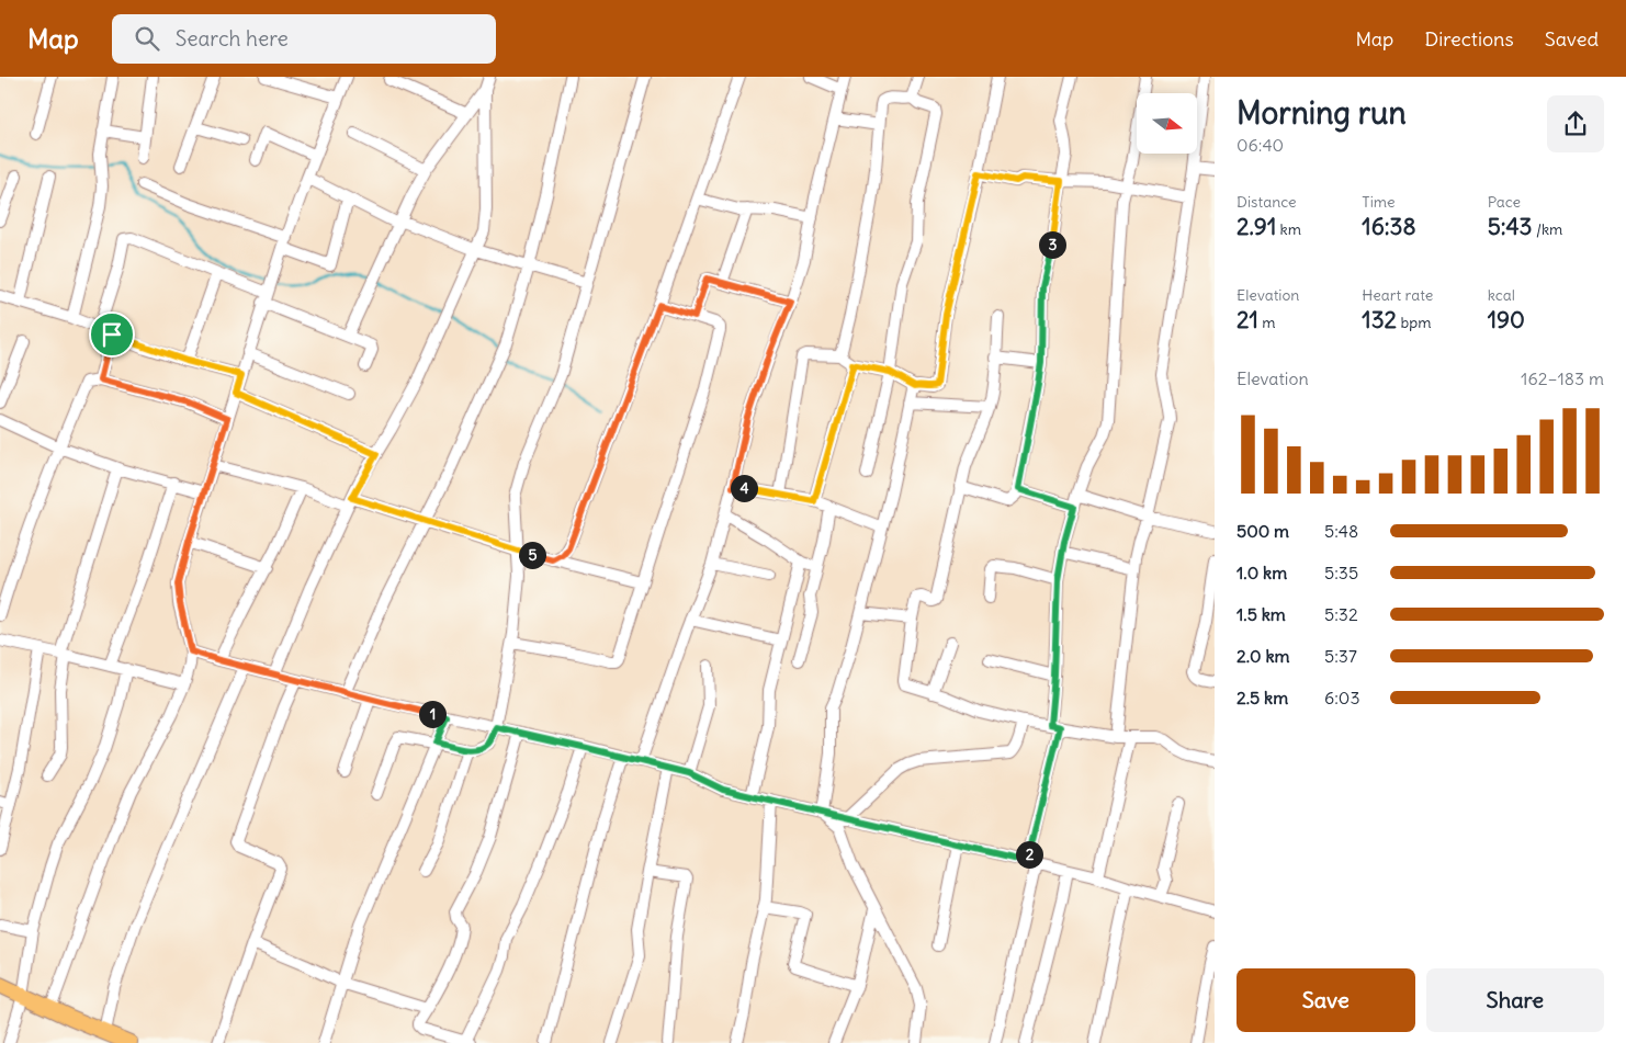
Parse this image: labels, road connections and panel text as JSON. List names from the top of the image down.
{
  "north": "right",
  "page": {
    "header": "Map",
    "search": "Search here",
    "nav": ["Map", "Directions", "Saved"],
    "heading": ["Morning run", "06:40"],
    "stats": [
      ["Distance", "2.91 km"],
      ["Time", "16:38"],
      ["Pace", "5:43 /km"],
      ["Elevation", "21 m"],
      ["Heart rate", "132 bpm"],
      ["kcal", "190"]
    ],
    "pins": [
      "3",
      "4",
      "5",
      "1",
      "2"
    ],
    "chart": ["Elevation", "162–183 m"],
    "list": [
      {
        "name": "500 m",
        "note": "5:48"
      },
      {
        "name": "1.0 km",
        "note": "5:35"
      },
      {
        "name": "1.5 km",
        "note": "5:32"
      },
      {
        "name": "2.0 km",
        "note": "5:37"
      },
      {
        "name": "2.5 km",
        "note": "6:03"
      }
    ],
    "buttons": ["Save", "Share"]
  }
}
